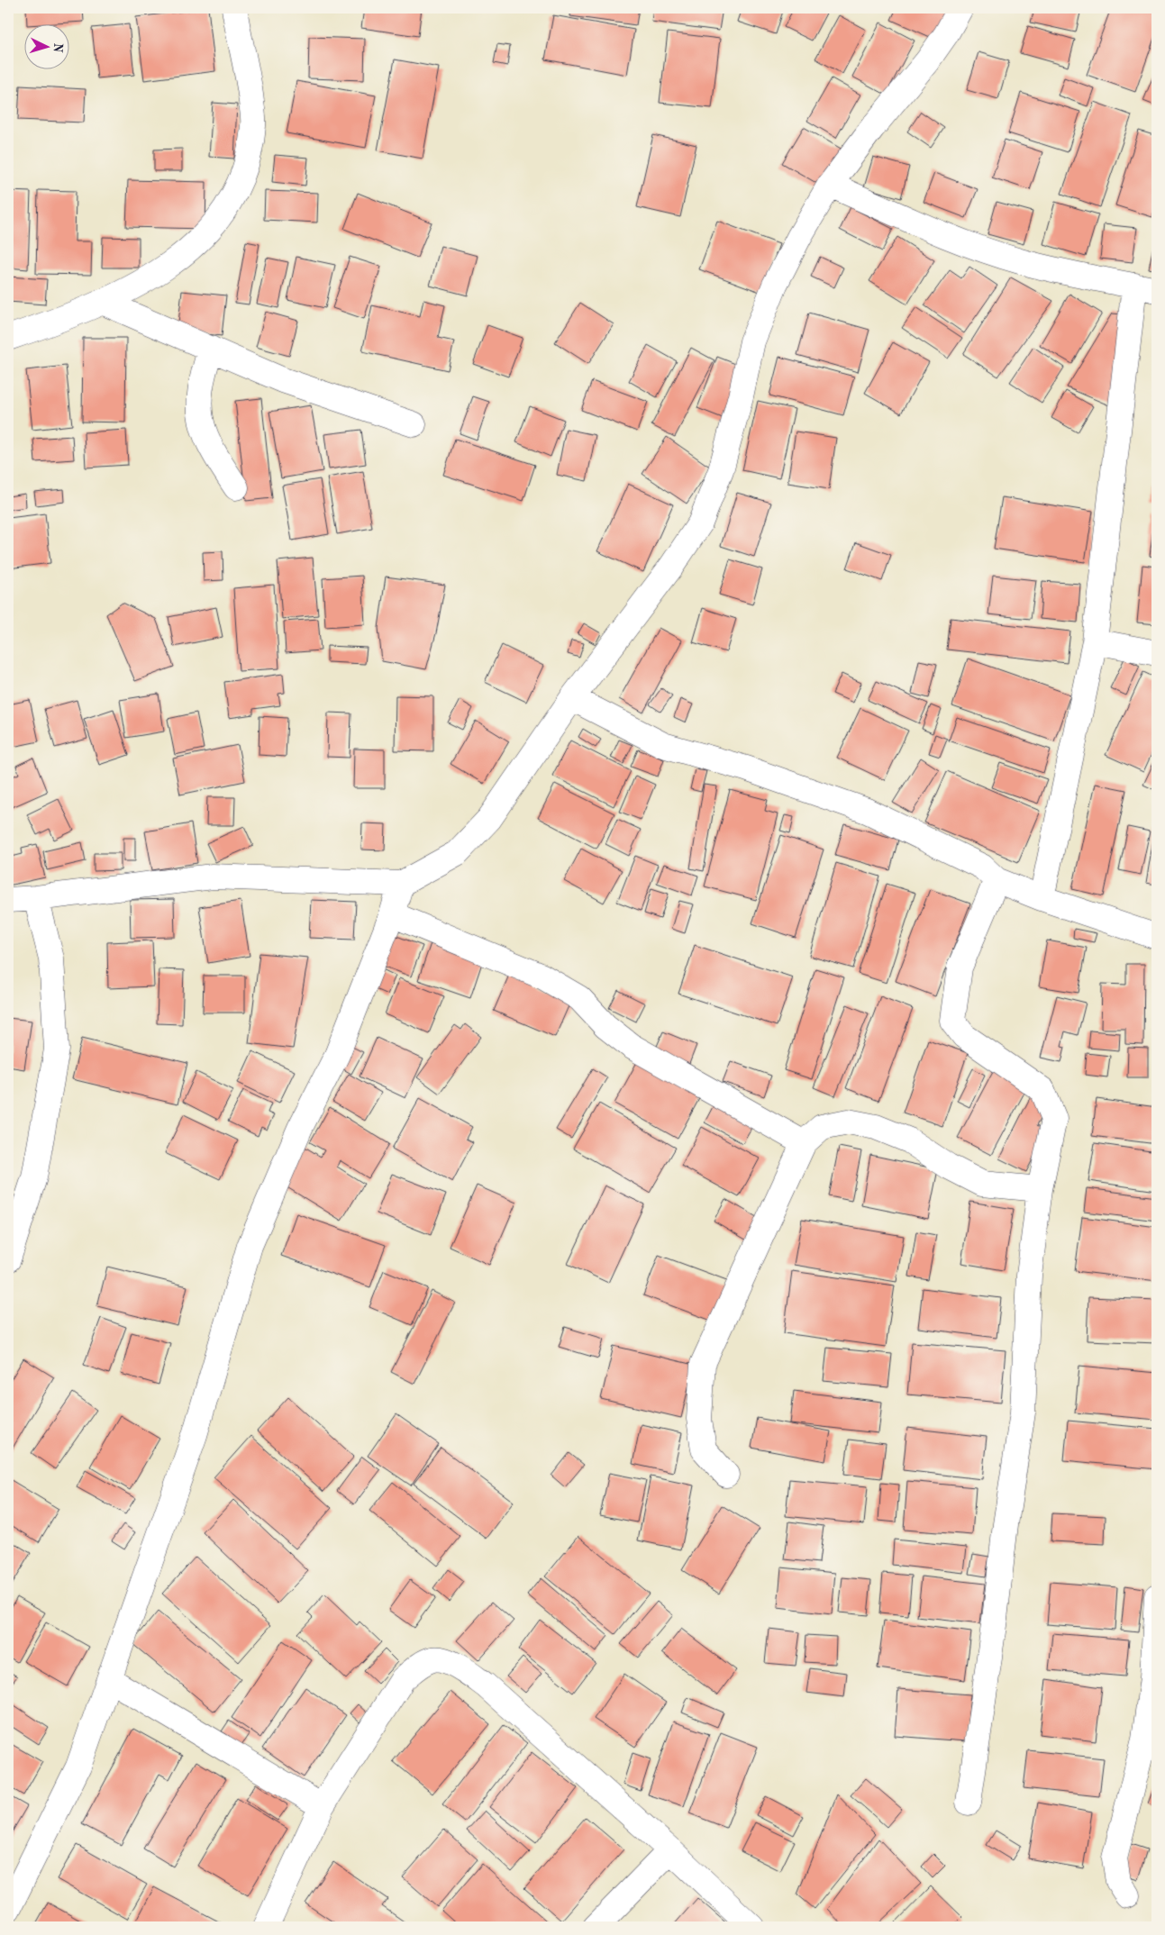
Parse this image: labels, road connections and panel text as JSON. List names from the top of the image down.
{
  "north": "right"
}
